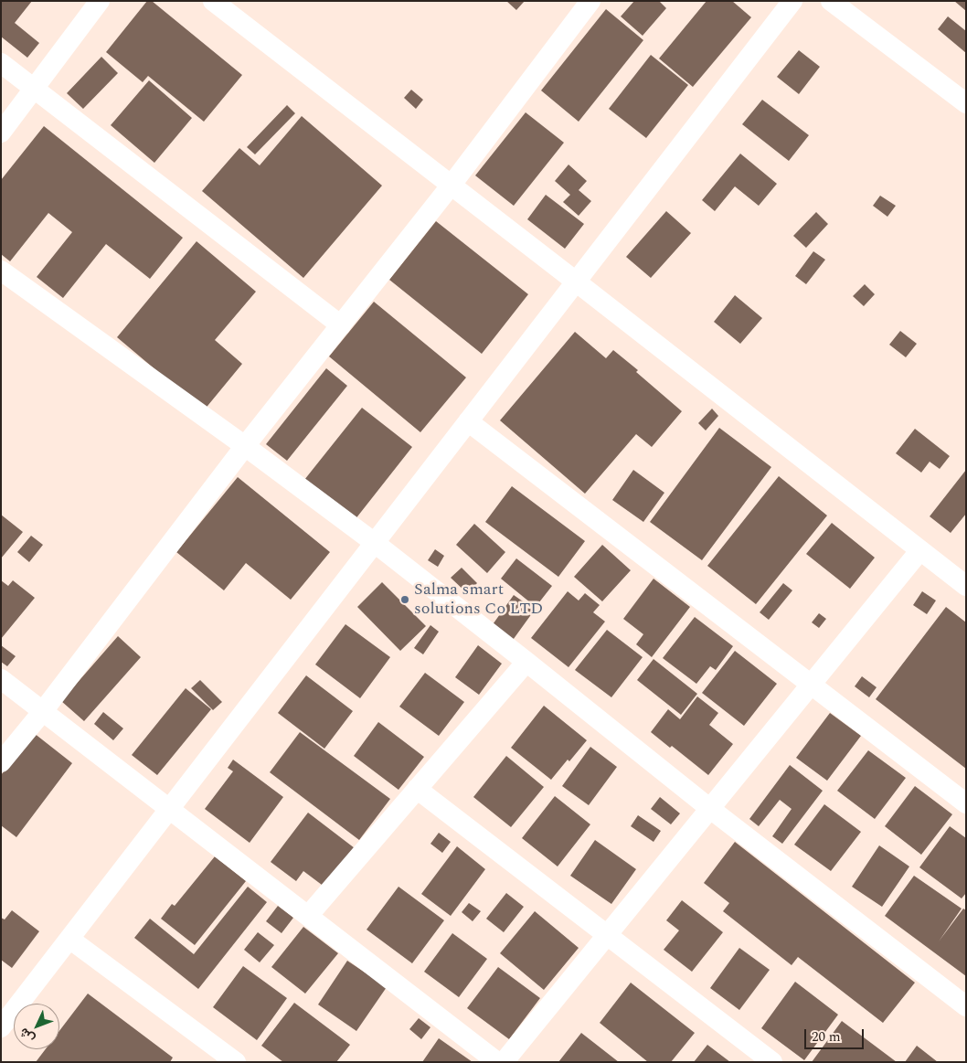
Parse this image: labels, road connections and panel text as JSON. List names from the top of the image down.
{
  "places": ["Salma smart solutions Co LTD"],
  "scale_bar": "20 m",
  "north": "bottom left"
}
